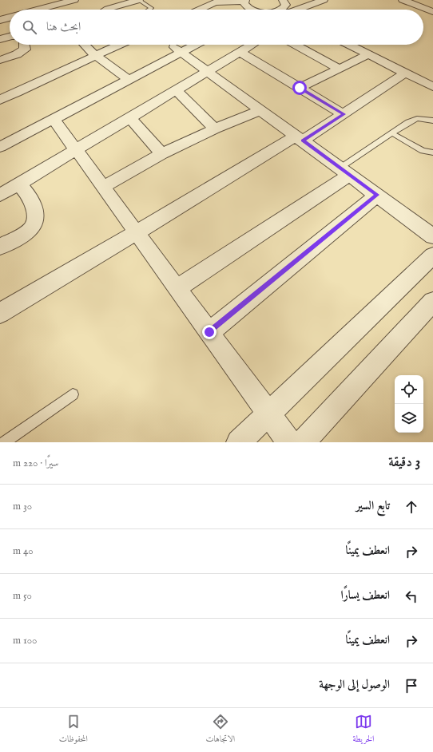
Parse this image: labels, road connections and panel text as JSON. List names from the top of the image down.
{
  "page": {
    "search": "ابحث هنا",
    "heading": ["3 دقيقة", "سيرًا · 220 m"],
    "list": [
      ["تابع السير", "30 m"],
      ["انعطف يمينًا", "40 m"],
      ["انعطف يسارًا", "50 m"],
      ["انعطف يمينًا", "100 m"],
      "الوصول إلى الوجهة"
    ],
    "nav": ["الخريطة", "الاتجاهات", "المحفوظات"]
  }
}
